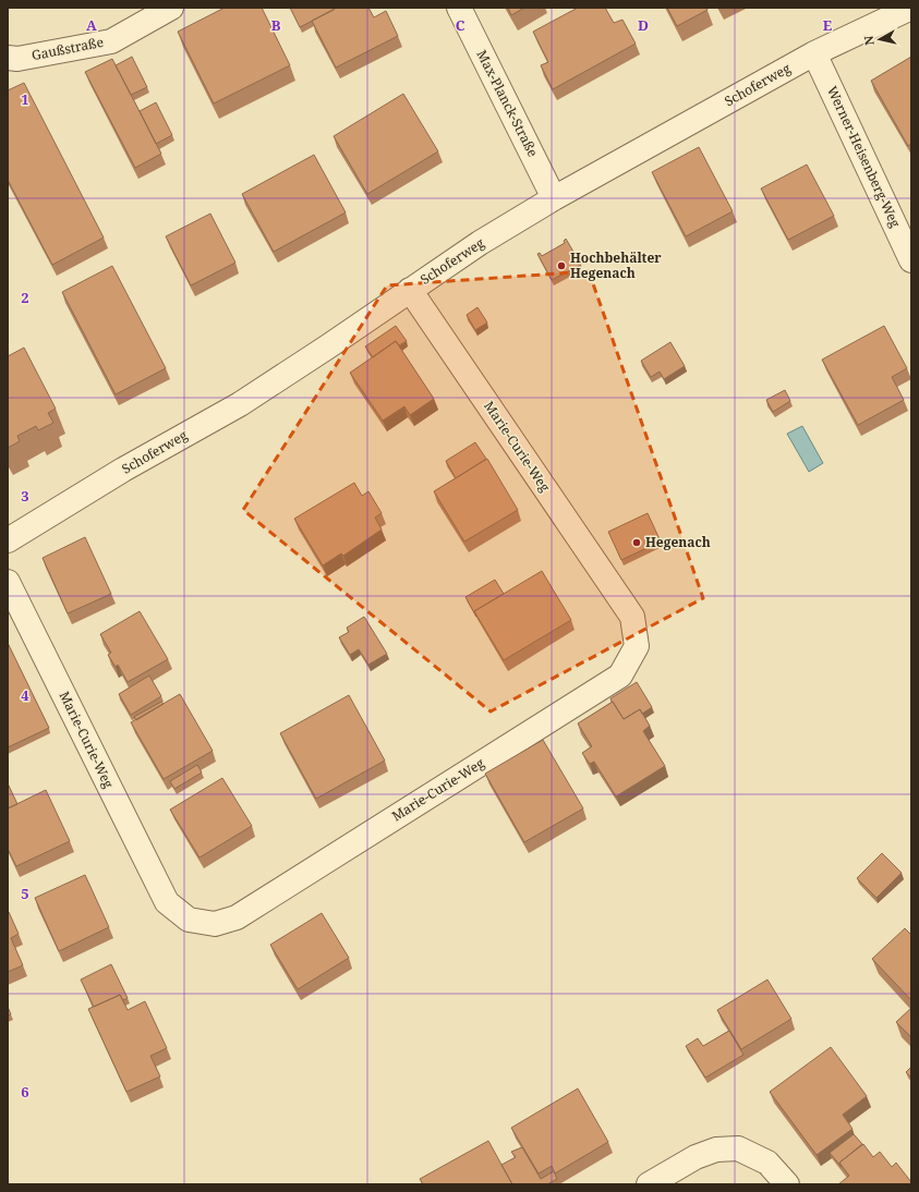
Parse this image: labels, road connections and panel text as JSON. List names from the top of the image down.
{
  "streets": {
    "street": [
      "Gaußstraße",
      "Schoferweg",
      "Max-Planck-Straße",
      "Werner-Heisenberg-Weg",
      "Marie-Curie-Weg"
    ]
  },
  "crossings": [
    ["Schoferweg", "Max-Planck-Straße"],
    ["Schoferweg", "Werner-Heisenberg-Weg"],
    ["Schoferweg", "Marie-Curie-Weg"]
  ],
  "places": ["Hochbehälter Hegenach", "Hegenach"],
  "north": "left",
  "grid": {
    "columns": [
      "A",
      "B",
      "C",
      "D",
      "E"
    ],
    "rows": [
      "1",
      "2",
      "3",
      "4",
      "5",
      "6"
    ]
  }
}
